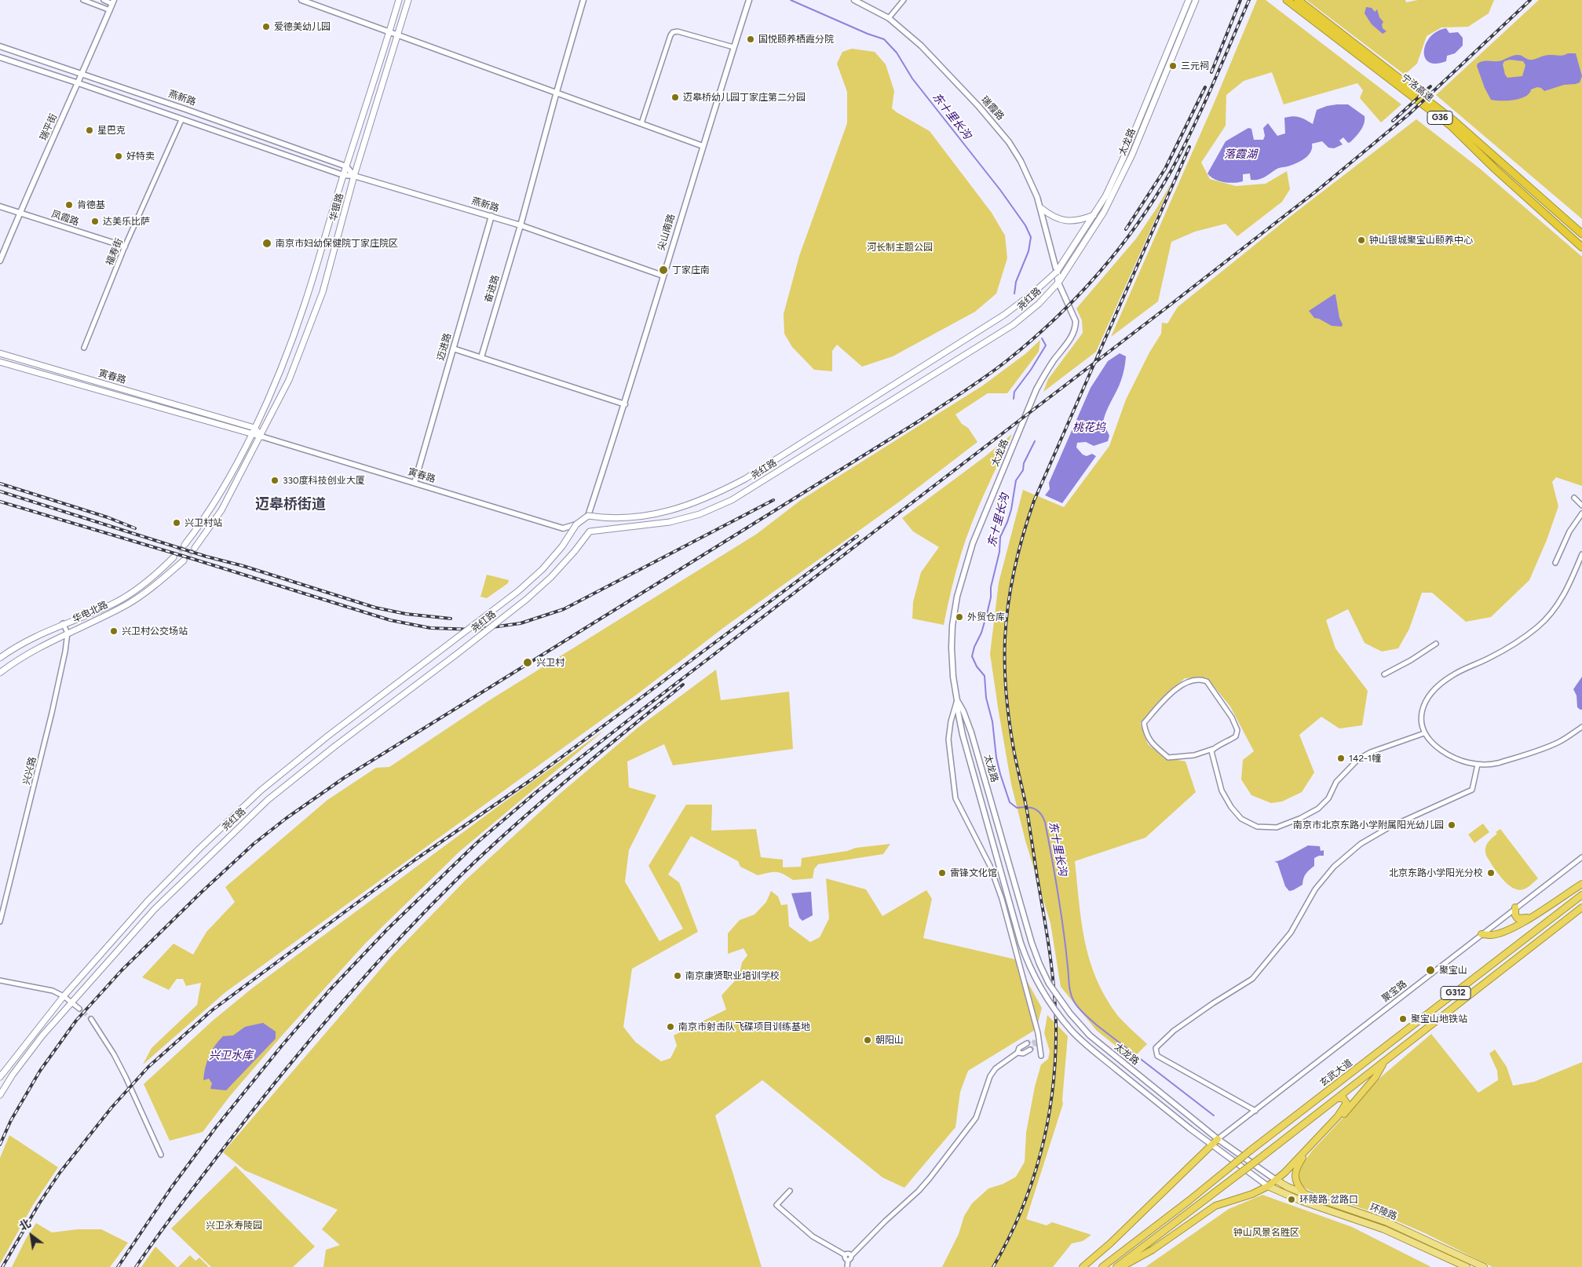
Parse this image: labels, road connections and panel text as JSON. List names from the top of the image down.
{
  "streets": {
    "highway": [
      "宁洛高速",
      "G36",
      "G312",
      "玄武大道"
    ],
    "main road": [
      "太龙路",
      "华银路",
      "尧红路",
      "寅春路",
      "华电北路",
      "环陵路"
    ],
    "street": [
      "燕新路",
      "瑞霞路",
      "瑞平街",
      "凤霞路",
      "尖山南路",
      "福寿街",
      "奋进路",
      "迈进路",
      "兴兴路",
      "聚宝路"
    ]
  },
  "crossings": [
    ["燕新路", "瑞平街"],
    ["燕新路", "华银路"],
    ["燕新路", "尖山南路"],
    ["燕新路", "福寿街"],
    ["燕新路", "奋进路"],
    ["燕新路", "迈进路"],
    ["瑞霞路", "太龙路"],
    ["瑞霞路", "尧红路"],
    ["瑞平街", "凤霞路"],
    ["太龙路", "尧红路"],
    ["太龙路", "聚宝路"],
    ["太龙路", "环陵路"],
    ["华银路", "寅春路"],
    ["凤霞路", "福寿街"],
    ["尖山南路", "尧红路"],
    ["尧红路", "寅春路"],
    ["迈进路", "寅春路"],
    ["华电北路", "兴兴路"]
  ],
  "districts": ["迈皋桥街道"],
  "water": [
    "东十里长沟",
    "落霞湖",
    "桃花坞",
    "兴卫水库"
  ],
  "parks": ["河长制主题公园", "兴卫永寿陵园", "钟山风景名胜区"],
  "places": [
    "爱德美幼儿园",
    "国悦颐养栖霞分院",
    "三元祠",
    "迈皋桥幼儿园丁家庄第二分园",
    "星巴克",
    "好特卖",
    "肯德基",
    "达美乐比萨",
    "钟山银城聚宝山颐养中心",
    "南京市妇幼保健院丁家庄院区",
    "丁家庄南",
    "330度科技创业大厦",
    "兴卫村站",
    "外贸仓库",
    "兴卫村公交场站",
    "兴卫村",
    "142-1幢",
    "南京市北京东路小学附属阳光幼儿园",
    "雷锋文化馆",
    "北京东路小学阳光分校",
    "聚宝山",
    "南京康贤职业培训学校",
    "聚宝山地铁站",
    "南京市射击队飞碟项目训练基地",
    "朝阳山",
    "环陵路·岔路口"
  ],
  "north": "top left"
}
